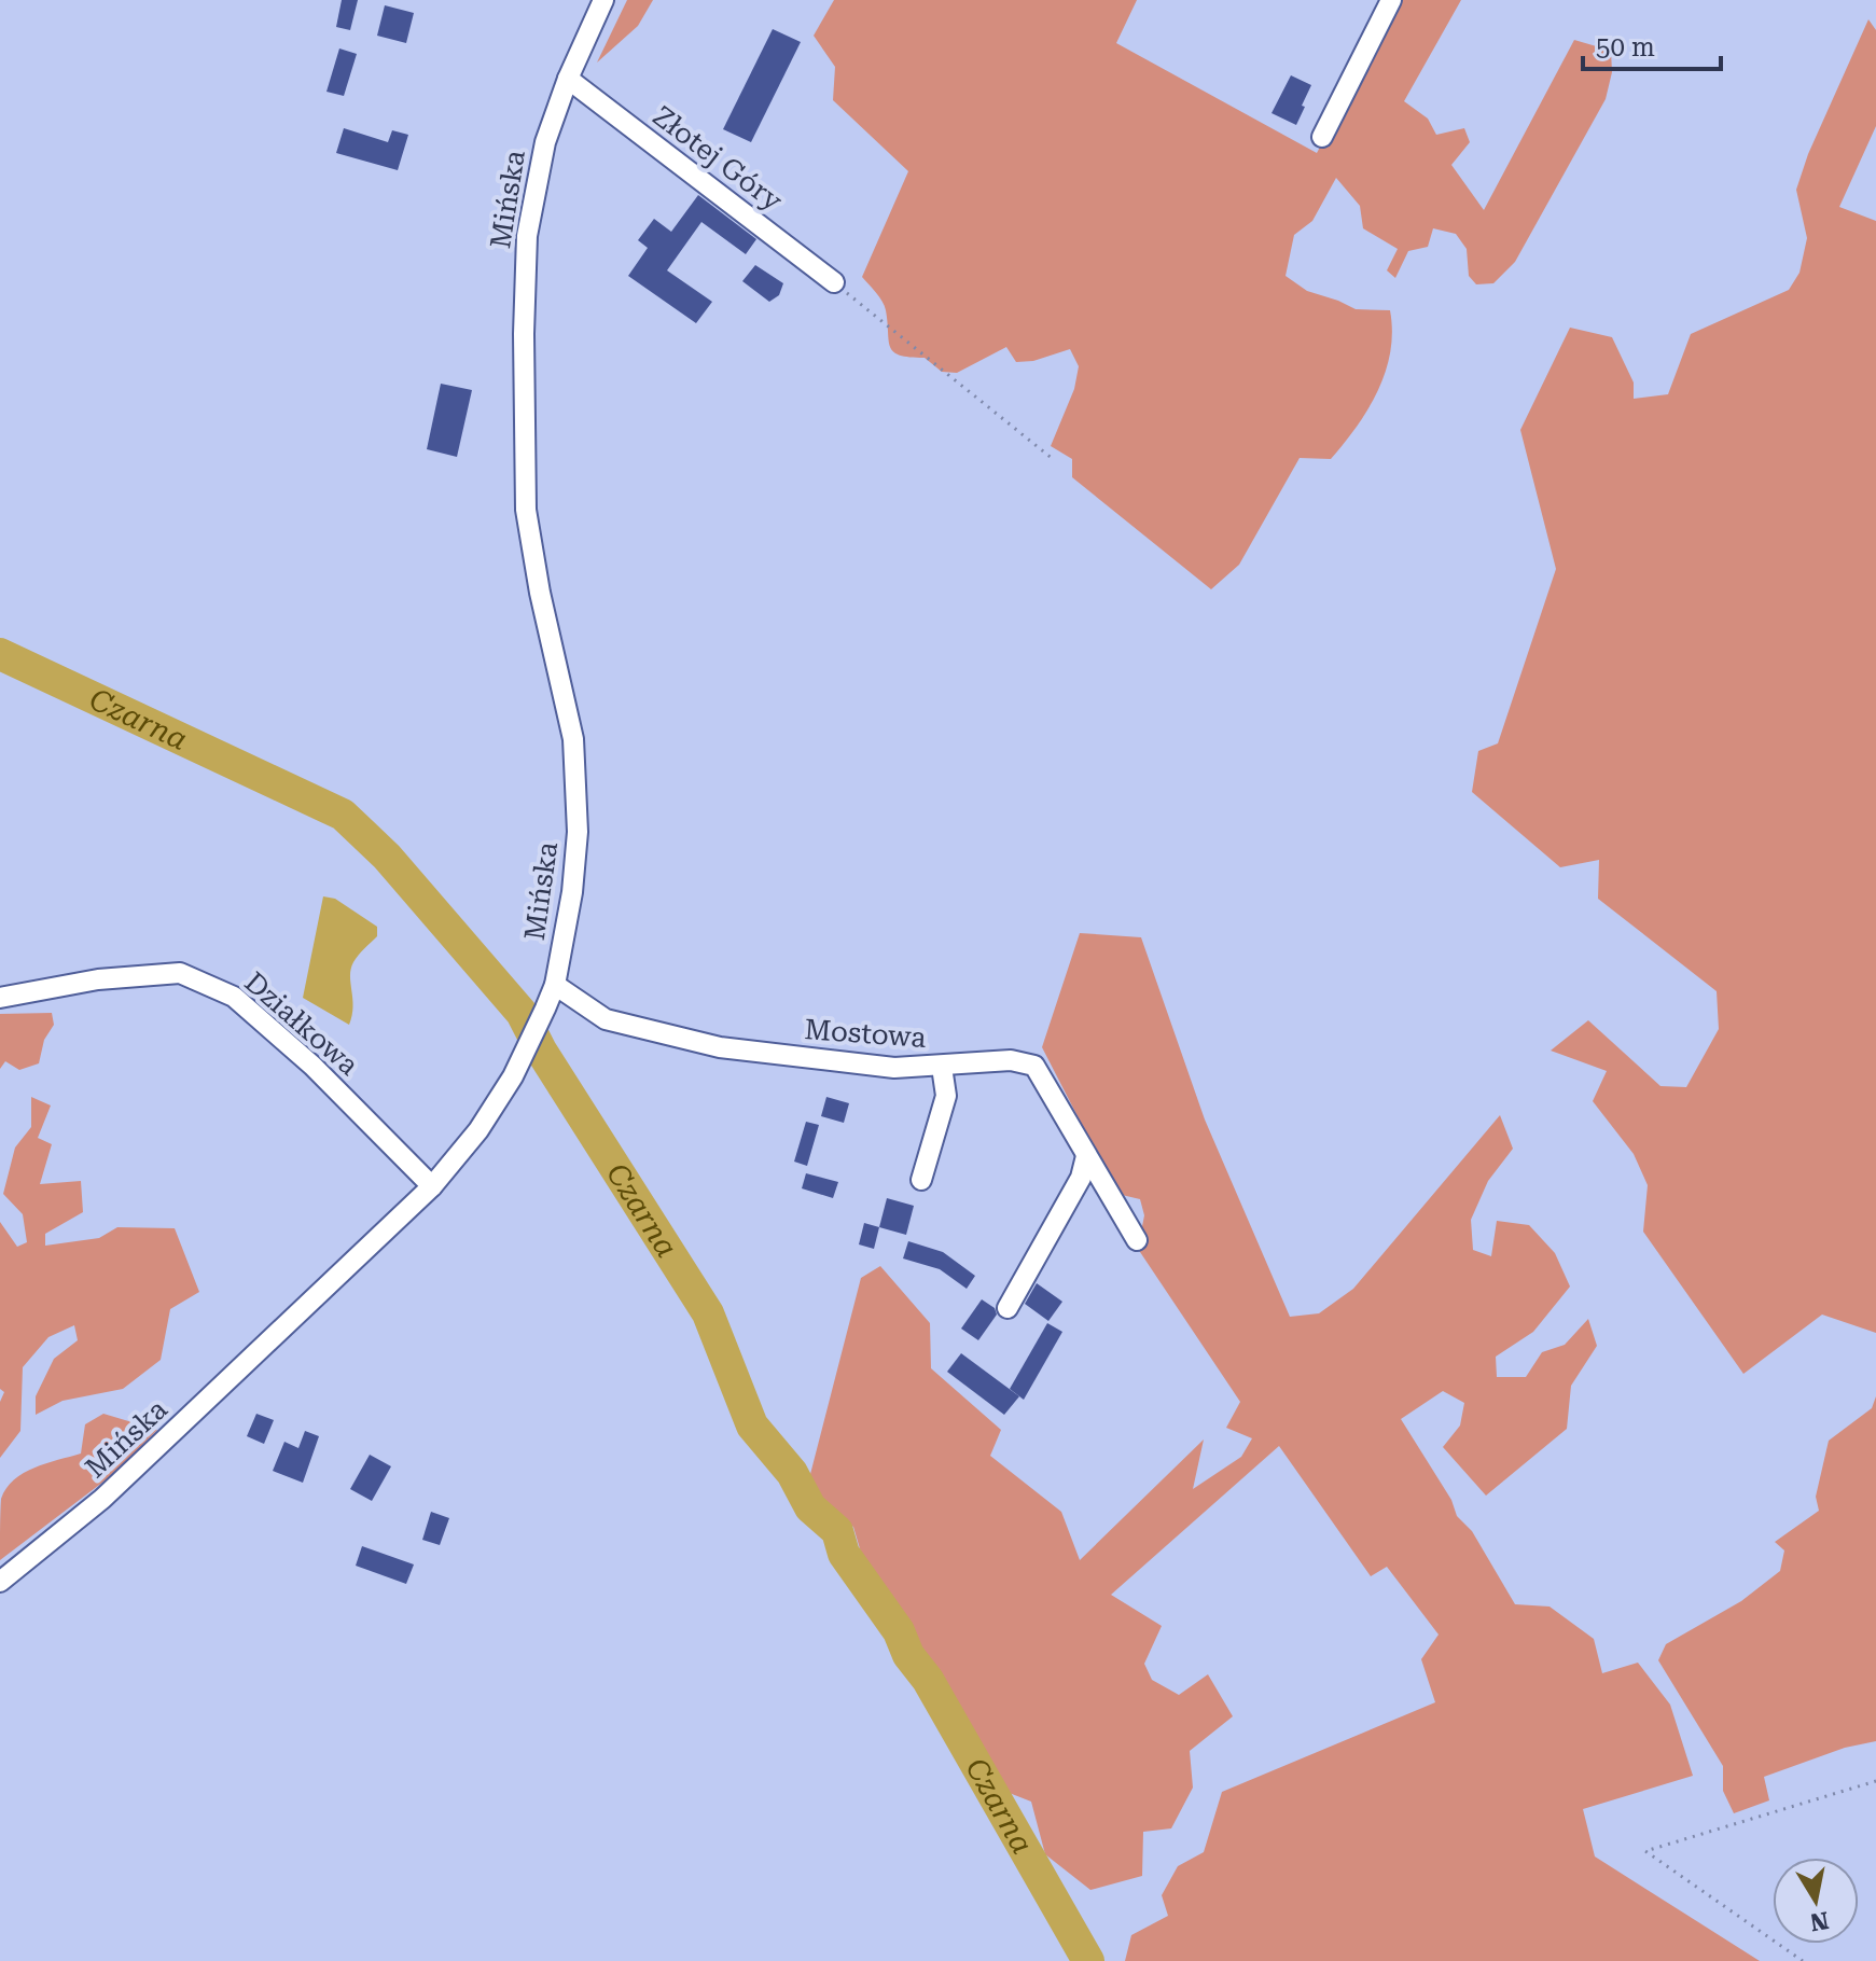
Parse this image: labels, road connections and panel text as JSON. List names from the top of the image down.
{
  "streets": {
    "street": [
      "Złotej Góry",
      "Mińska",
      "Działkowa",
      "Mostowa"
    ]
  },
  "crossings": [
    ["Złotej Góry", "Mińska"],
    ["Mińska", "Działkowa"],
    ["Mińska", "Mostowa"]
  ],
  "water": ["Czarna"],
  "scale_bar": "50 m",
  "north": "bottom"
}
